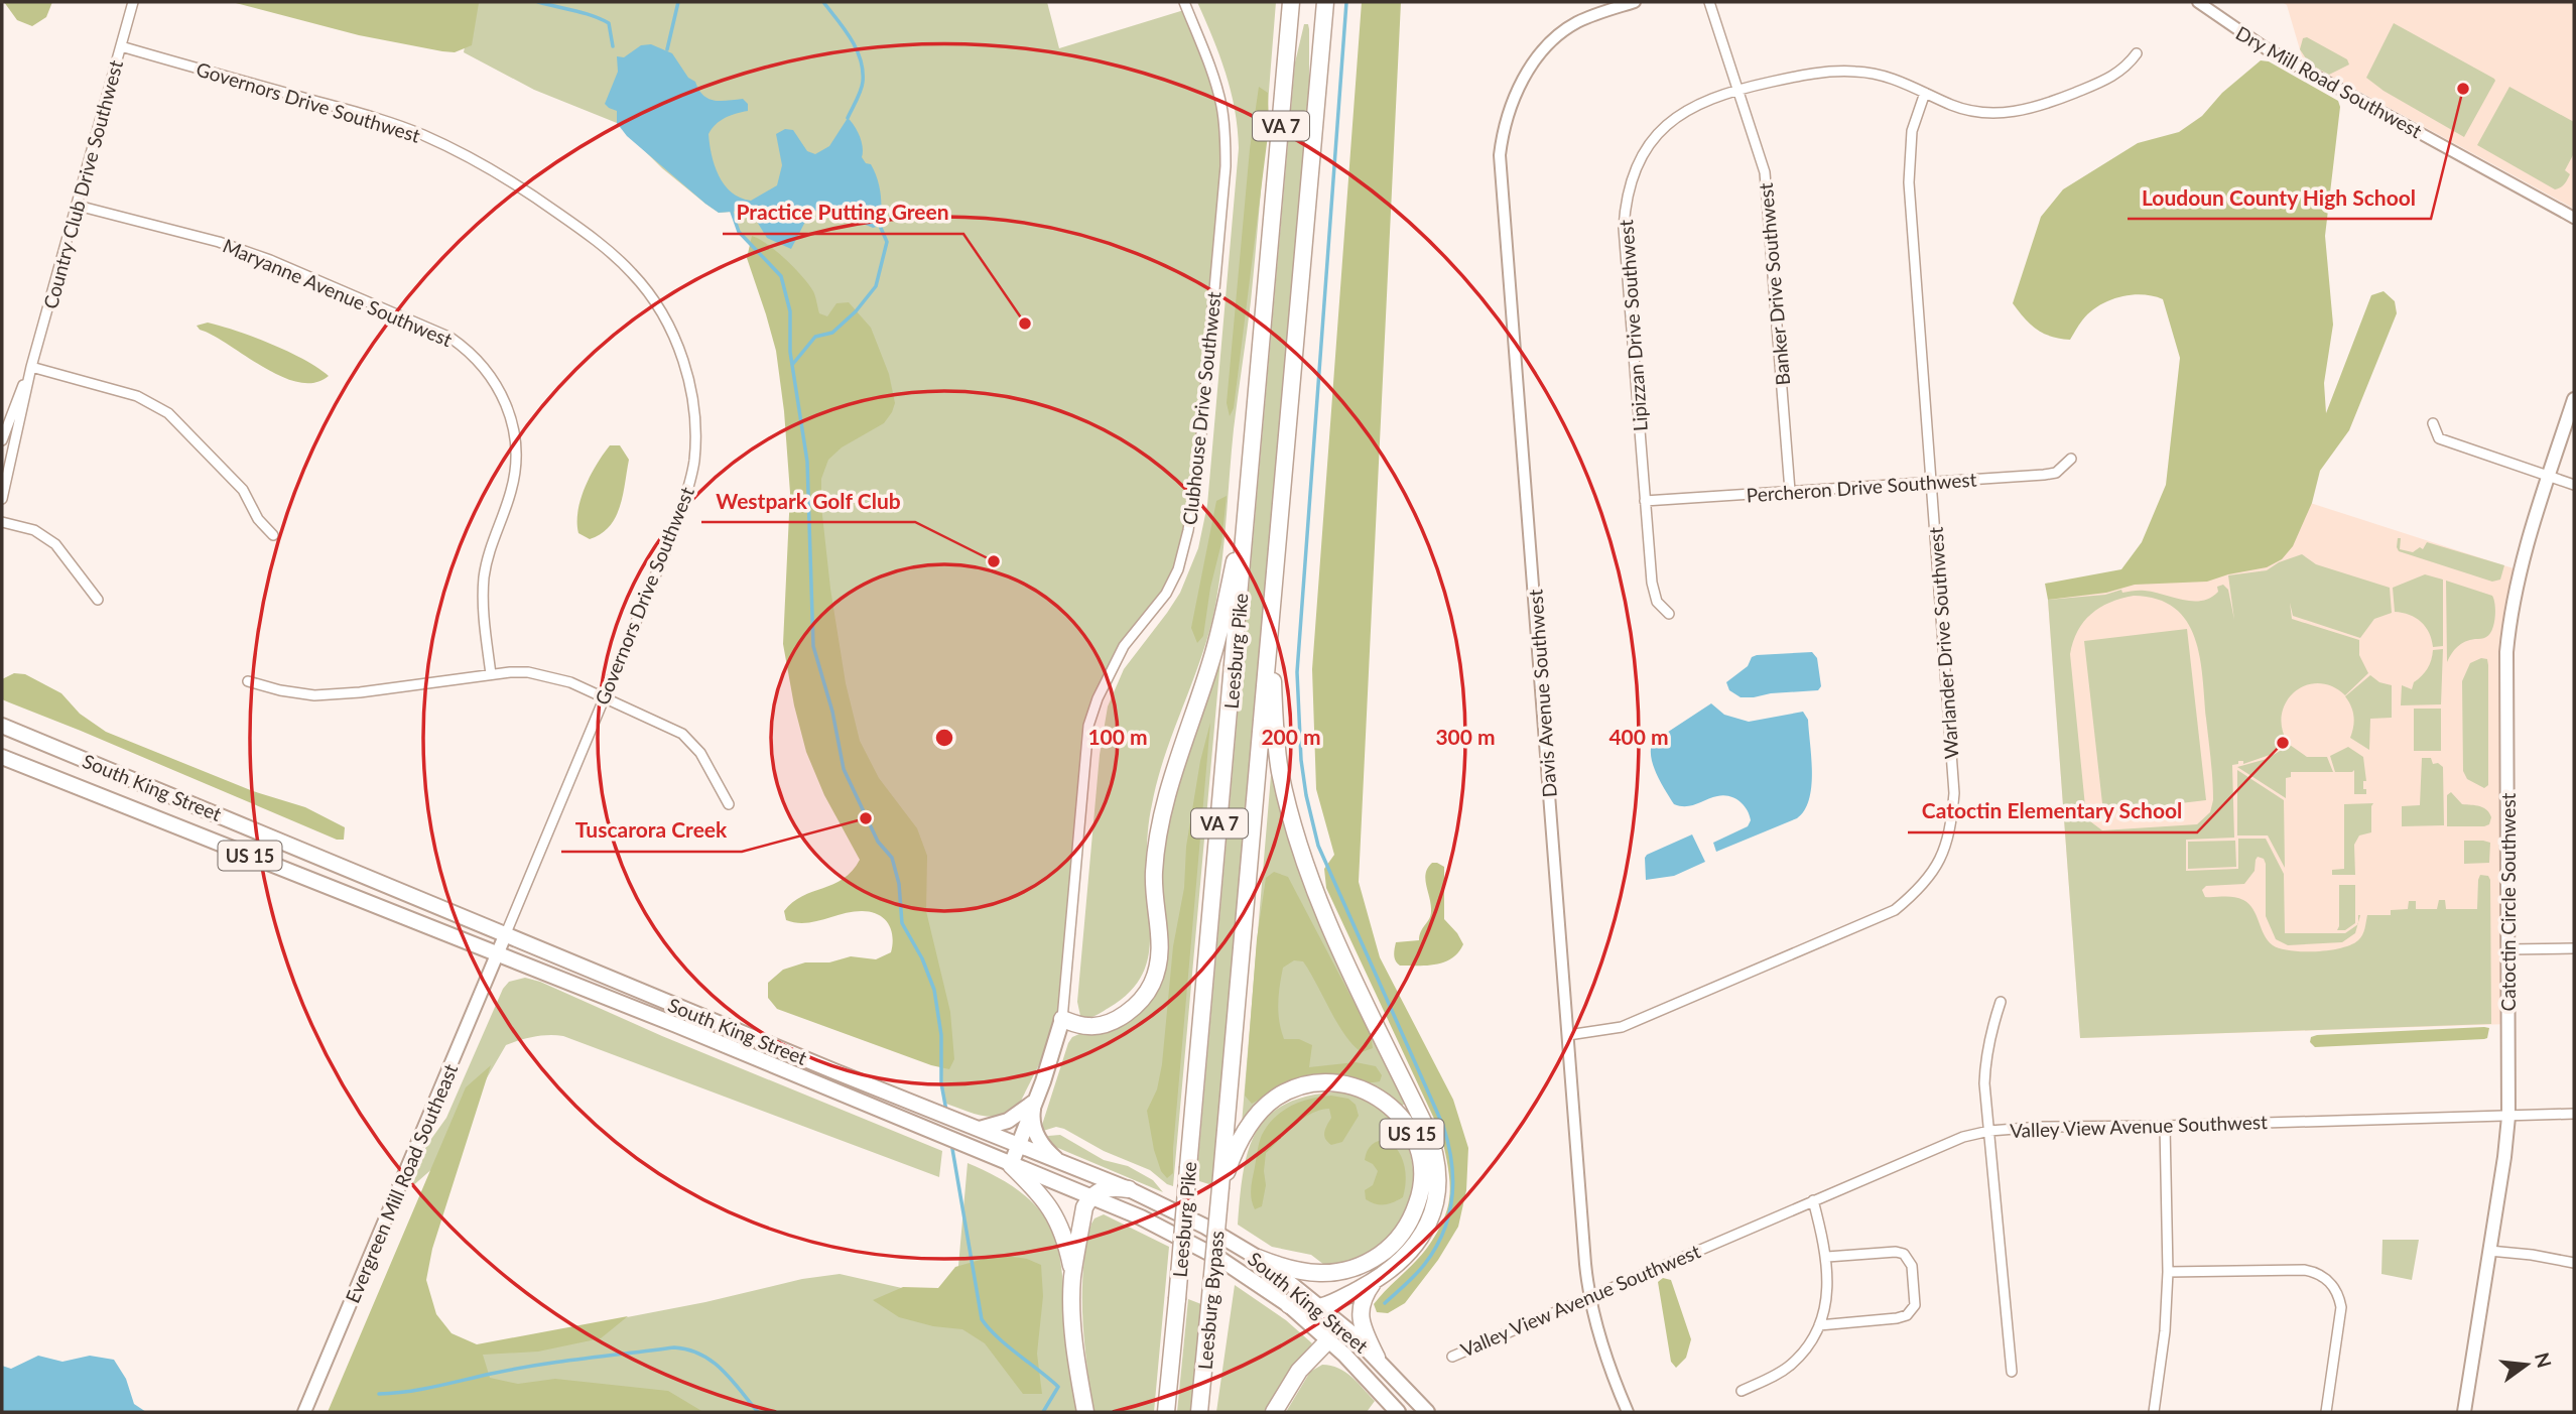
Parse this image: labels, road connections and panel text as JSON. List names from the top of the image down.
{
  "streets": {
    "highway": [
      "VA 7",
      "Leesburg Pike",
      "US 15",
      "Leesburg Bypass"
    ],
    "main road": [
      "Clubhouse Drive Southwest",
      "South King Street",
      "Catoctin Circle Southwest",
      "Evergreen Mill Road Southeast"
    ],
    "street": [
      "Dry Mill Road Southwest",
      "Governors Drive Southwest",
      "Country Club Drive Southwest",
      "Banker Drive Southwest",
      "Maryanne Avenue Southwest",
      "Lipizzan Drive Southwest",
      "Percheron Drive Southwest",
      "Warlander Drive Southwest",
      "Davis Avenue Southwest",
      "Valley View Avenue Southwest"
    ]
  },
  "crossings": [
    ["Governors Drive Southwest", "Country Club Drive Southwest"],
    ["Governors Drive Southwest", "South King Street"],
    ["Governors Drive Southwest", "Evergreen Mill Road Southeast"],
    ["Country Club Drive Southwest", "Maryanne Avenue Southwest"],
    ["Banker Drive Southwest", "Lipizzan Drive Southwest"],
    ["Banker Drive Southwest", "Percheron Drive Southwest"],
    ["Lipizzan Drive Southwest", "Percheron Drive Southwest"],
    ["Lipizzan Drive Southwest", "Warlander Drive Southwest"],
    ["Clubhouse Drive Southwest", "South King Street"],
    ["Percheron Drive Southwest", "Warlander Drive Southwest"],
    ["Warlander Drive Southwest", "Davis Avenue Southwest"],
    ["Leesburg Pike", "US 15"],
    ["Leesburg Pike", "Leesburg Bypass"],
    ["Davis Avenue Southwest", "Valley View Avenue Southwest"],
    ["South King Street", "US 15"],
    ["South King Street", "Evergreen Mill Road Southeast"],
    ["US 15", "Leesburg Bypass"],
    ["Catoctin Circle Southwest", "Valley View Avenue Southwest"]
  ],
  "places": [
    "Loudoun County High School",
    "Practice Putting Green",
    "Westpark Golf Club",
    "Catoctin Elementary School",
    "Tuscarora Creek"
  ],
  "north": "right",
  "rings": [
    "100 m",
    "200 m",
    "300 m",
    "400 m"
  ]
}
